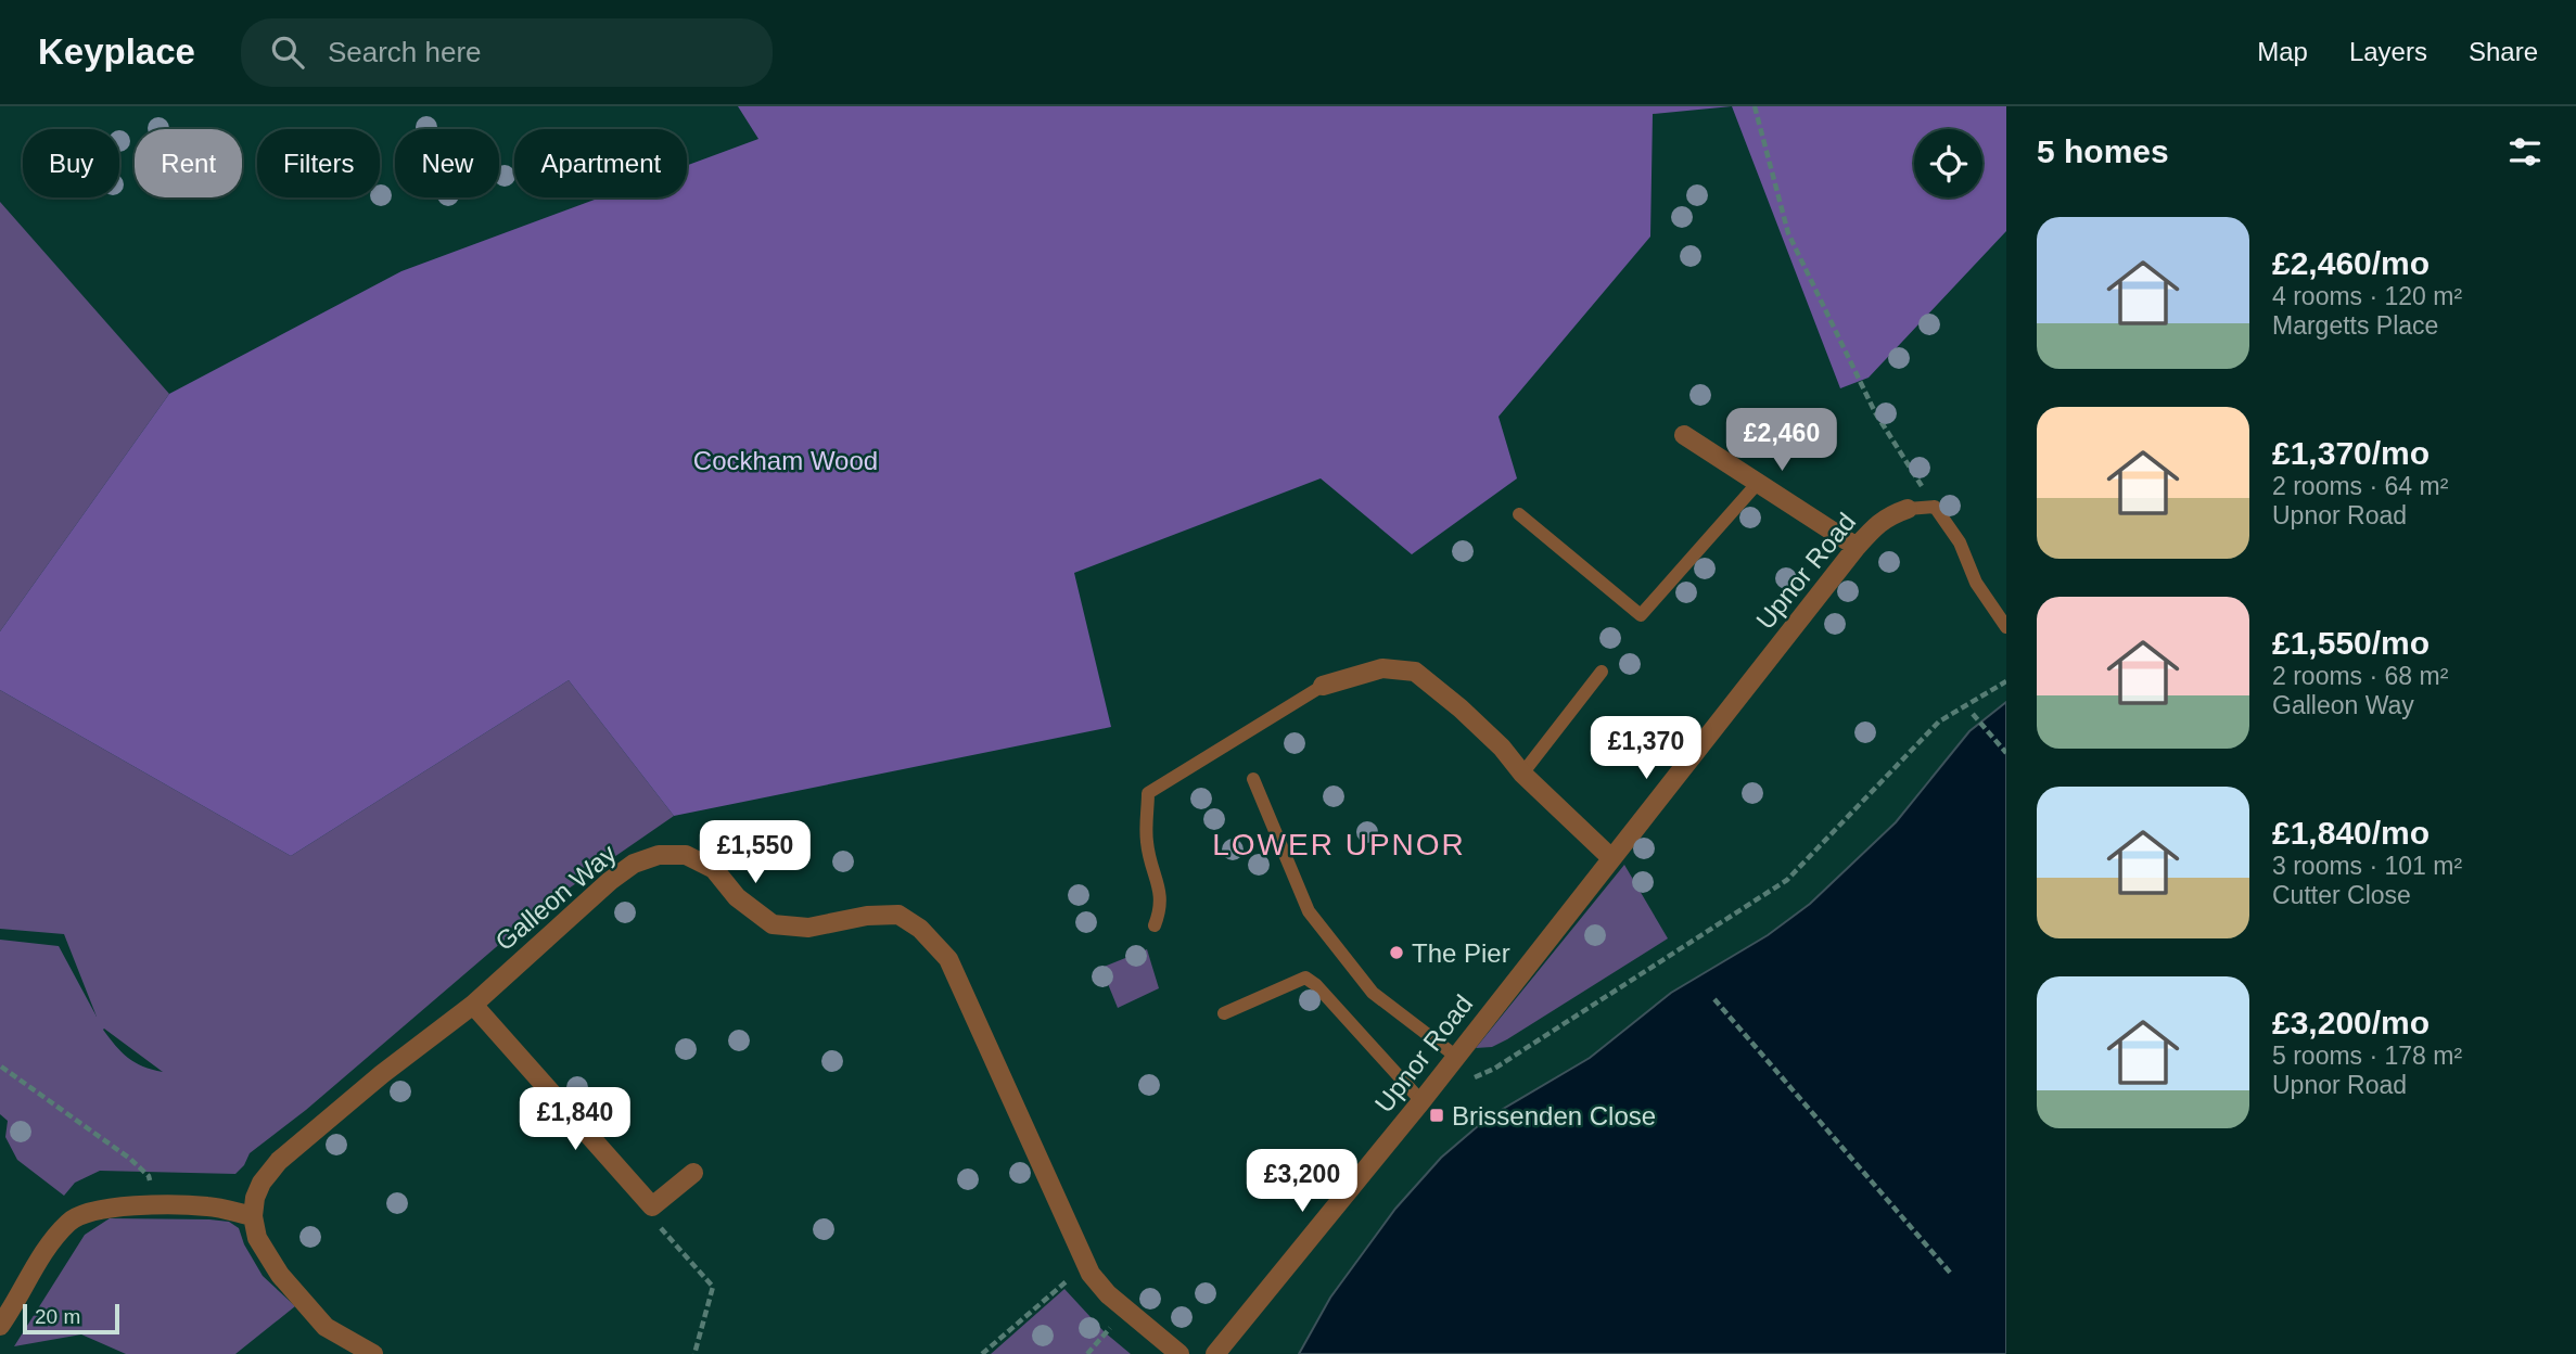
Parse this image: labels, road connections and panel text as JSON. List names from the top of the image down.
{
  "streets": {
    "street": ["Upnor Road", "Galleon Way"]
  },
  "districts": ["LOWER UPNOR"],
  "parks": ["Cockham Wood"],
  "places": {
    "other": ["The Pier"],
    "transit": ["Brissenden Close"]
  },
  "scale_bar": "20 m",
  "page": {
    "header": "Keyplace",
    "search": "Search here",
    "nav": ["Map", "Layers", "Share"],
    "heading": "5 homes",
    "chip": [
      "Buy",
      "Rent",
      "Filters",
      "New",
      "Apartment"
    ],
    "list": [
      {
        "name": "£2,460/mo",
        "note": "4 rooms · 120 m² · Margetts Place"
      },
      {
        "name": "£1,370/mo",
        "note": "2 rooms · 64 m² · Upnor Road"
      },
      {
        "name": "£1,550/mo",
        "note": "2 rooms · 68 m² · Galleon Way"
      },
      {
        "name": "£1,840/mo",
        "note": "3 rooms · 101 m² · Cutter Close"
      },
      {
        "name": "£3,200/mo",
        "note": "5 rooms · 178 m² · Upnor Road"
      }
    ],
    "price": [
      "£2,460",
      "£1,370",
      "£1,550",
      "£1,840",
      "£3,200"
    ],
    "scale": "20 m"
  }
}
